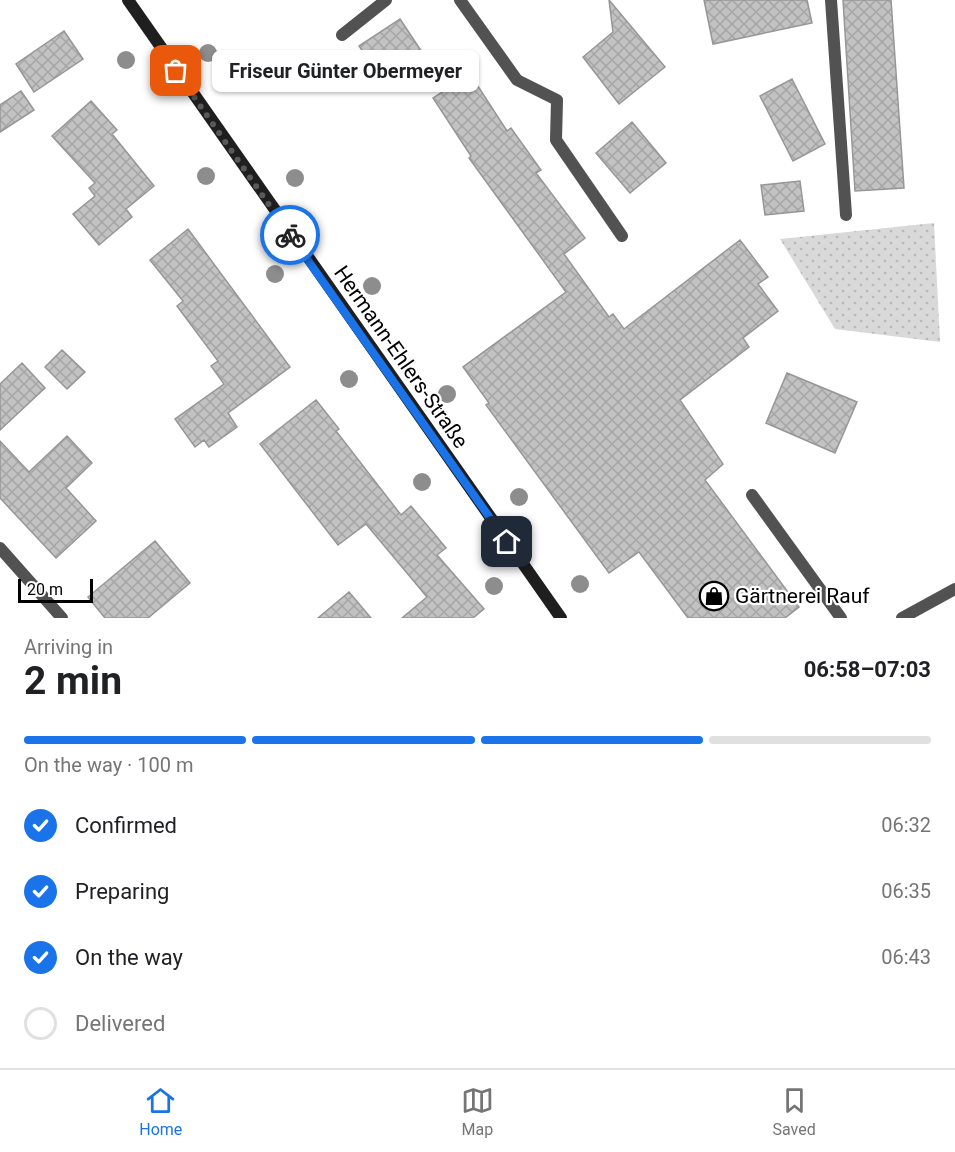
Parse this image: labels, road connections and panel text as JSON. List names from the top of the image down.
{
  "streets": {
    "street": ["Hermann-Ehlers-Straße"]
  },
  "places": {
    "other": ["Friseur Günter Obermeyer"],
    "shop": ["Gärtnerei Rauf"]
  },
  "scale_bar": "20 m",
  "page": {
    "bubble": "Friseur Günter Obermeyer",
    "scale": "20 m",
    "heading": ["2 min", "Arriving in", "06:58–07:03"],
    "bar": "On the way · 100 m",
    "list": [
      ["Confirmed", "06:32"],
      ["Preparing", "06:35"],
      ["On the way", "06:43"],
      "Delivered"
    ],
    "tabs": ["Home", "Map", "Saved"]
  }
}
